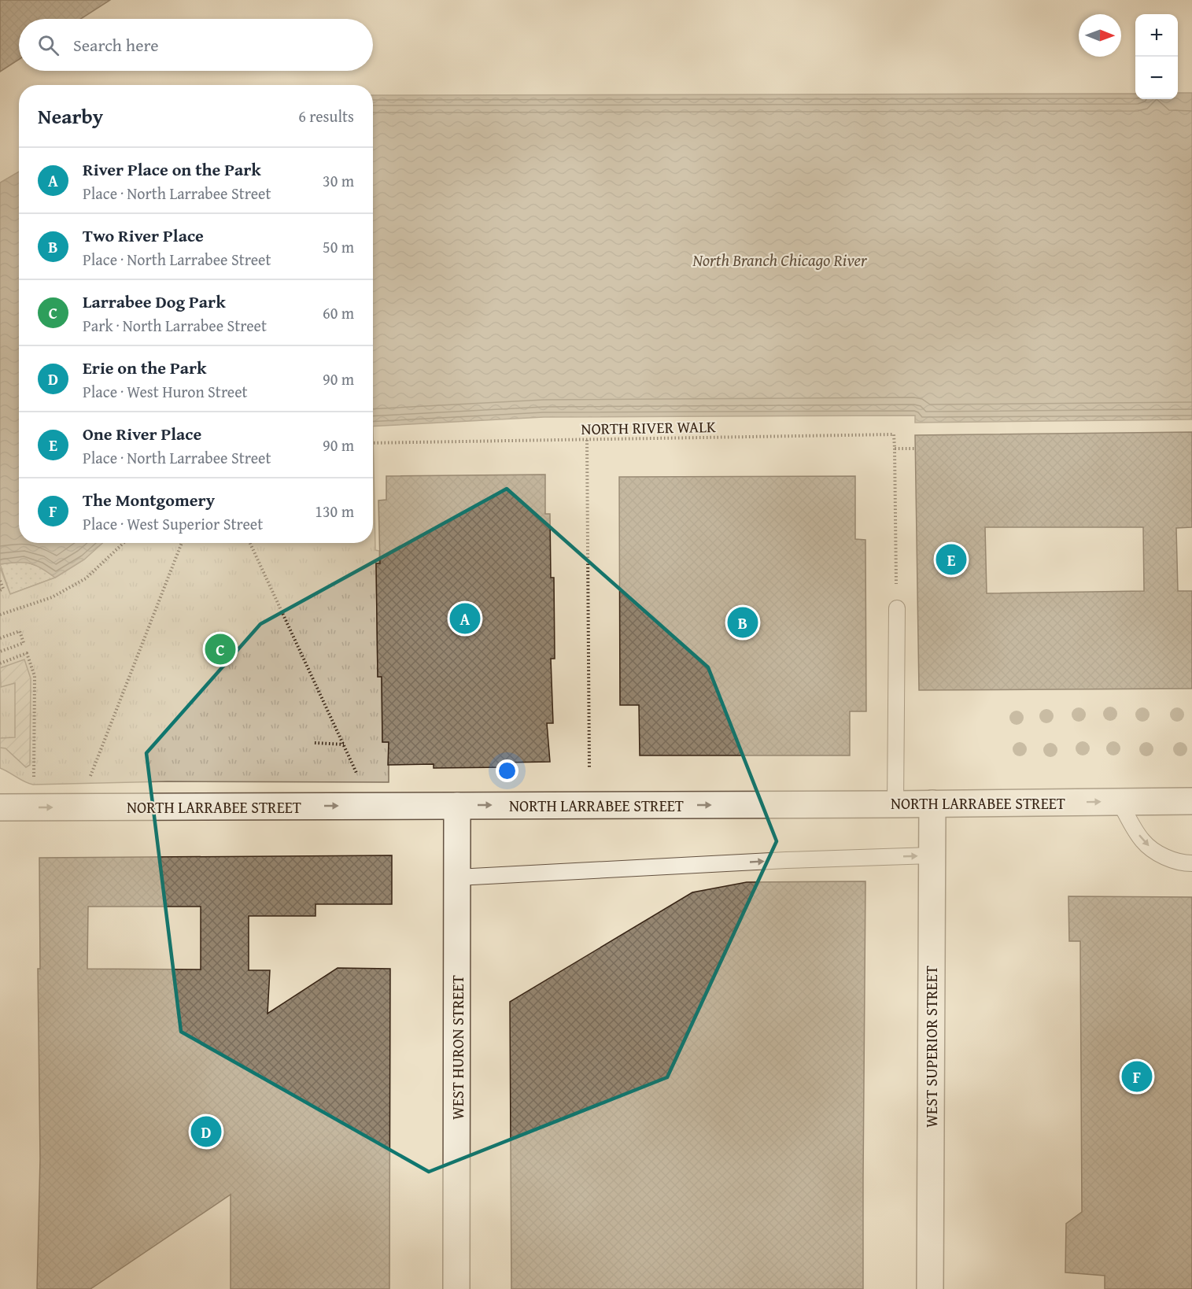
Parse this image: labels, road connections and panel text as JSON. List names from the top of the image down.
{
  "streets": {
    "street": ["NORTH LARRABEE STREET", "WEST SUPERIOR STREET", "WEST HURON STREET"],
    "path": ["NORTH RIVER WALK"]
  },
  "crossings": [
    ["NORTH LARRABEE STREET", "WEST SUPERIOR STREET"],
    ["NORTH LARRABEE STREET", "WEST HURON STREET"]
  ],
  "one_way": ["NORTH LARRABEE STREET"],
  "water": ["North Branch Chicago River"],
  "north": "right",
  "page": {
    "map_buttons": ["+", "−"],
    "search": "Search here",
    "heading": ["Nearby", "6 results"],
    "list": [
      {
        "mark": "A",
        "name": "River Place on the Park",
        "note": "Place · North Larrabee Street",
        "value": "30 m"
      },
      {
        "mark": "B",
        "name": "Two River Place",
        "note": "Place · North Larrabee Street",
        "value": "50 m"
      },
      {
        "mark": "C",
        "name": "Larrabee Dog Park",
        "note": "Park · North Larrabee Street",
        "value": "60 m"
      },
      {
        "mark": "D",
        "name": "Erie on the Park",
        "note": "Place · West Huron Street",
        "value": "90 m"
      },
      {
        "mark": "E",
        "name": "One River Place",
        "note": "Place · North Larrabee Street",
        "value": "90 m"
      },
      {
        "mark": "F",
        "name": "The Montgomery",
        "note": "Place · West Superior Street",
        "value": "130 m"
      }
    ],
    "pins": [
      "E",
      "A",
      "B",
      "C",
      "F",
      "D"
    ]
  }
}
